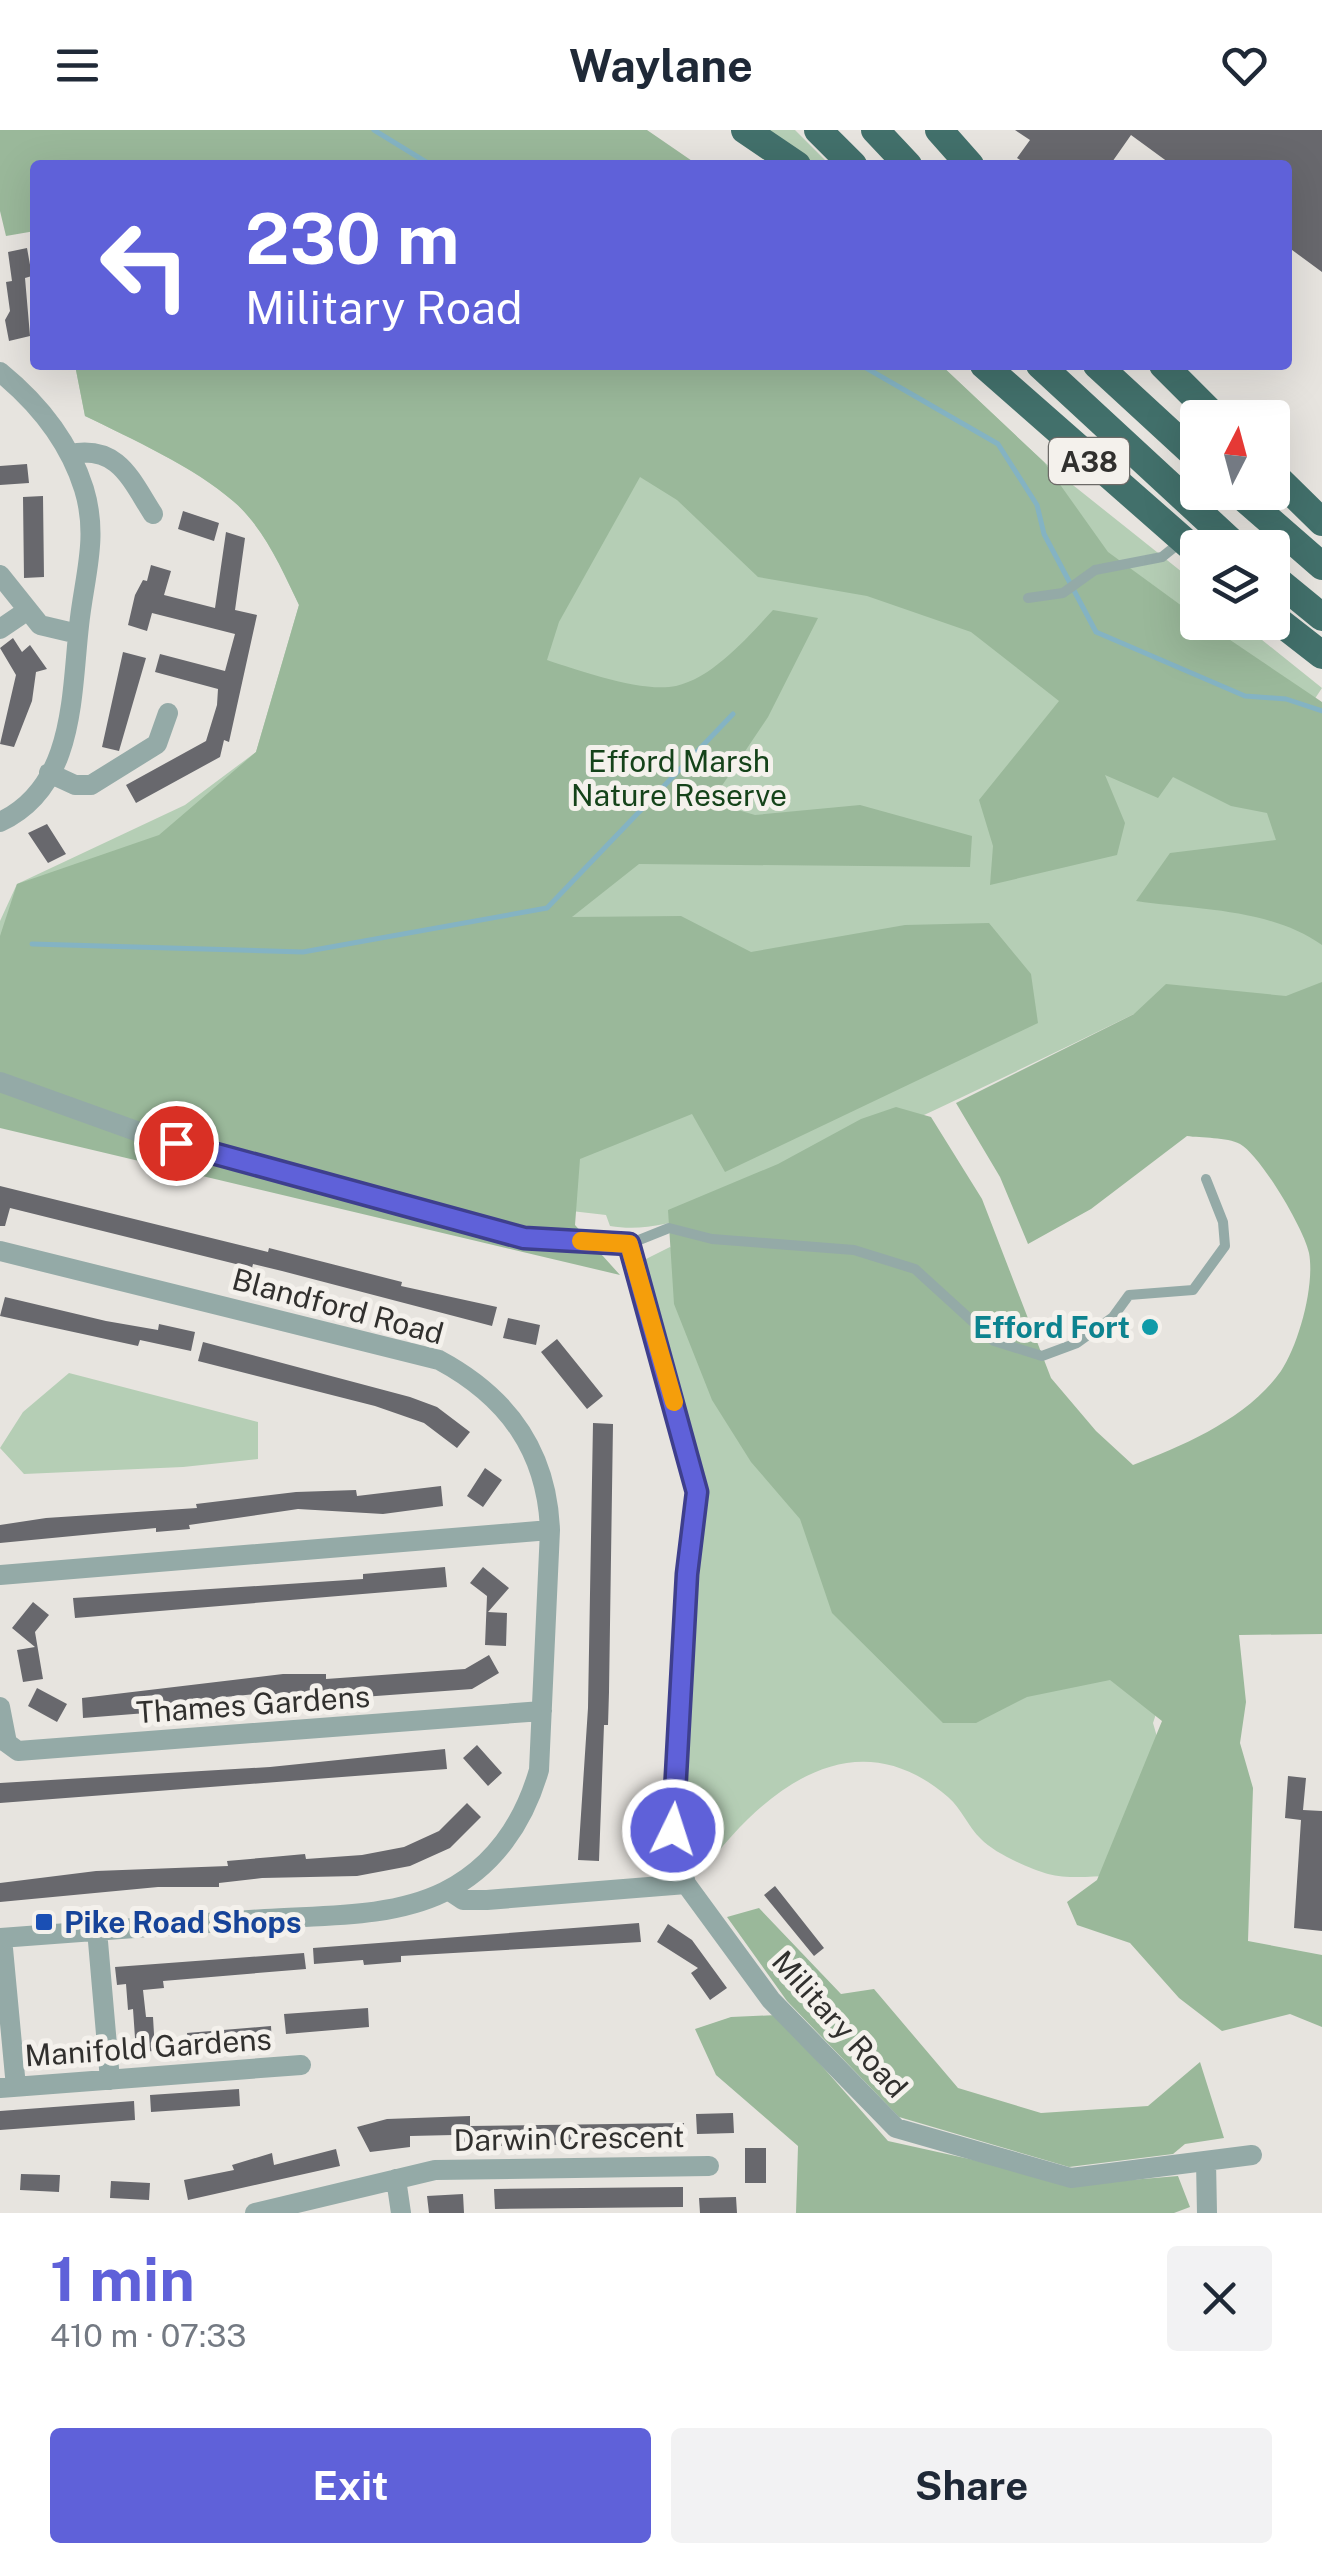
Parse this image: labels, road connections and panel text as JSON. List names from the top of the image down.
{
  "streets": {
    "highway": ["A38"],
    "street": [
      "Blandford Road",
      "Thames Gardens",
      "Military Road",
      "Manifold Gardens",
      "Darwin Crescent"
    ]
  },
  "crossings": [
    ["Blandford Road", "Thames Gardens"]
  ],
  "parks": ["Efford Marsh Nature Reserve"],
  "places": {
    "other": ["Efford Fort"],
    "transit": ["Pike Road Shops"]
  },
  "north": "top",
  "page": {
    "header": "Waylane",
    "turn": ["230 m", "Military Road"],
    "heading": ["1 min", "410 m · 07:33"],
    "buttons": ["Exit", "Share"]
  }
}
